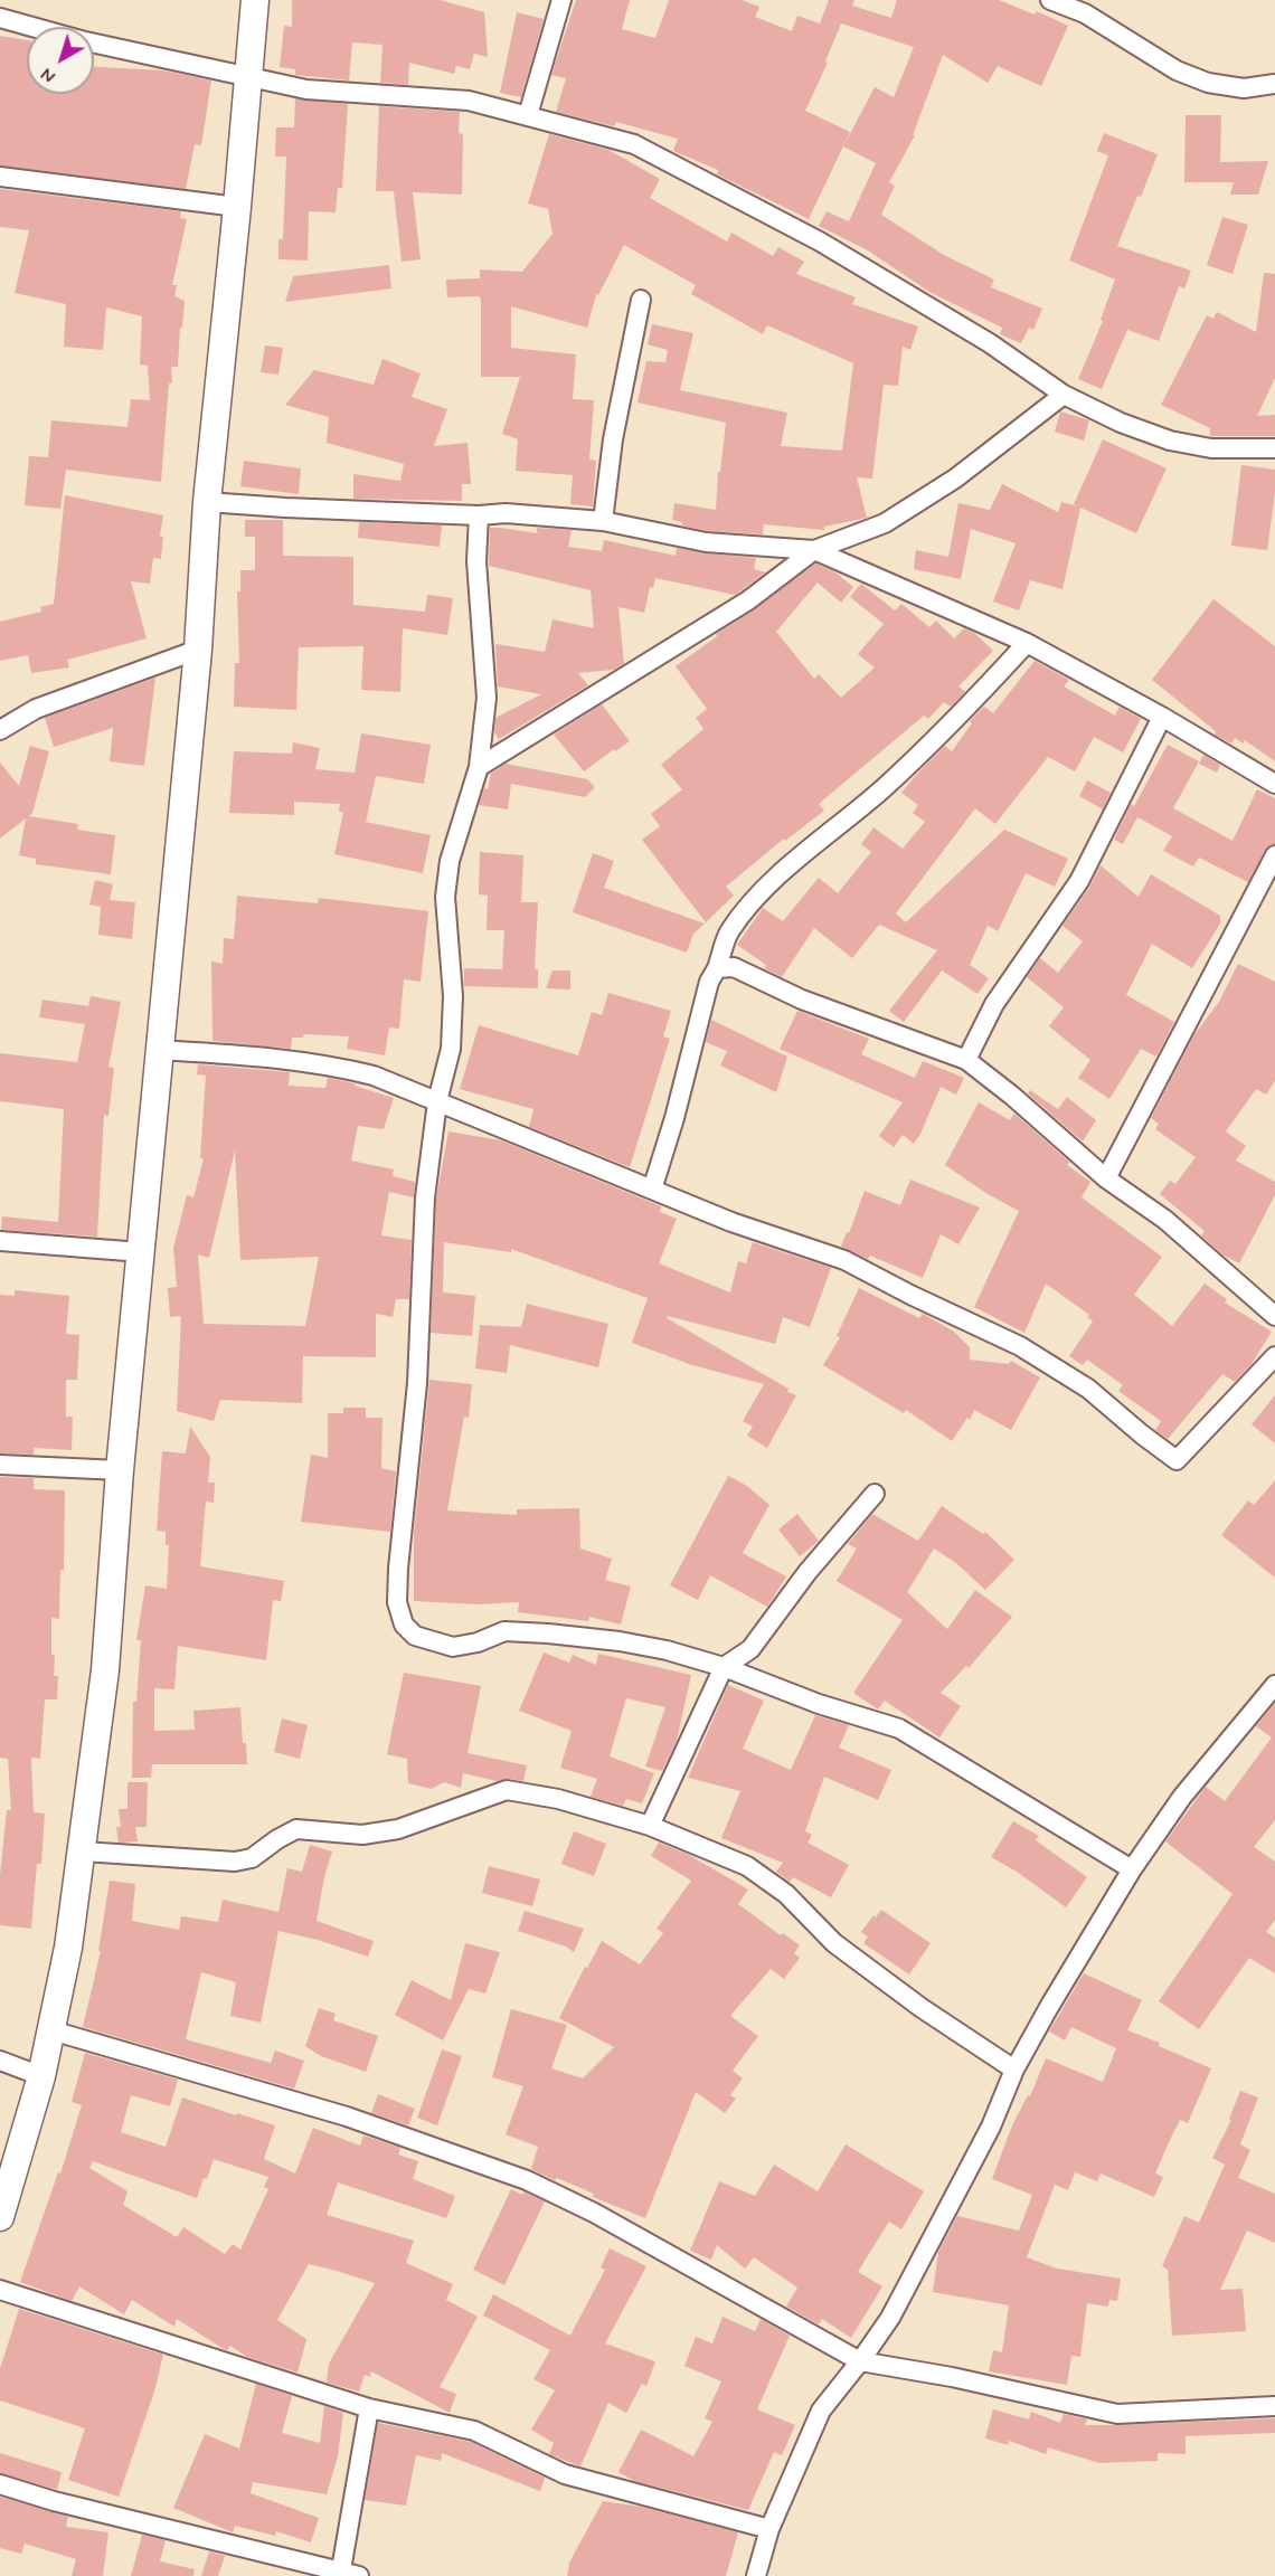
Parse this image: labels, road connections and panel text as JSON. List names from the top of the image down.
{
  "north": "bottom left"
}
